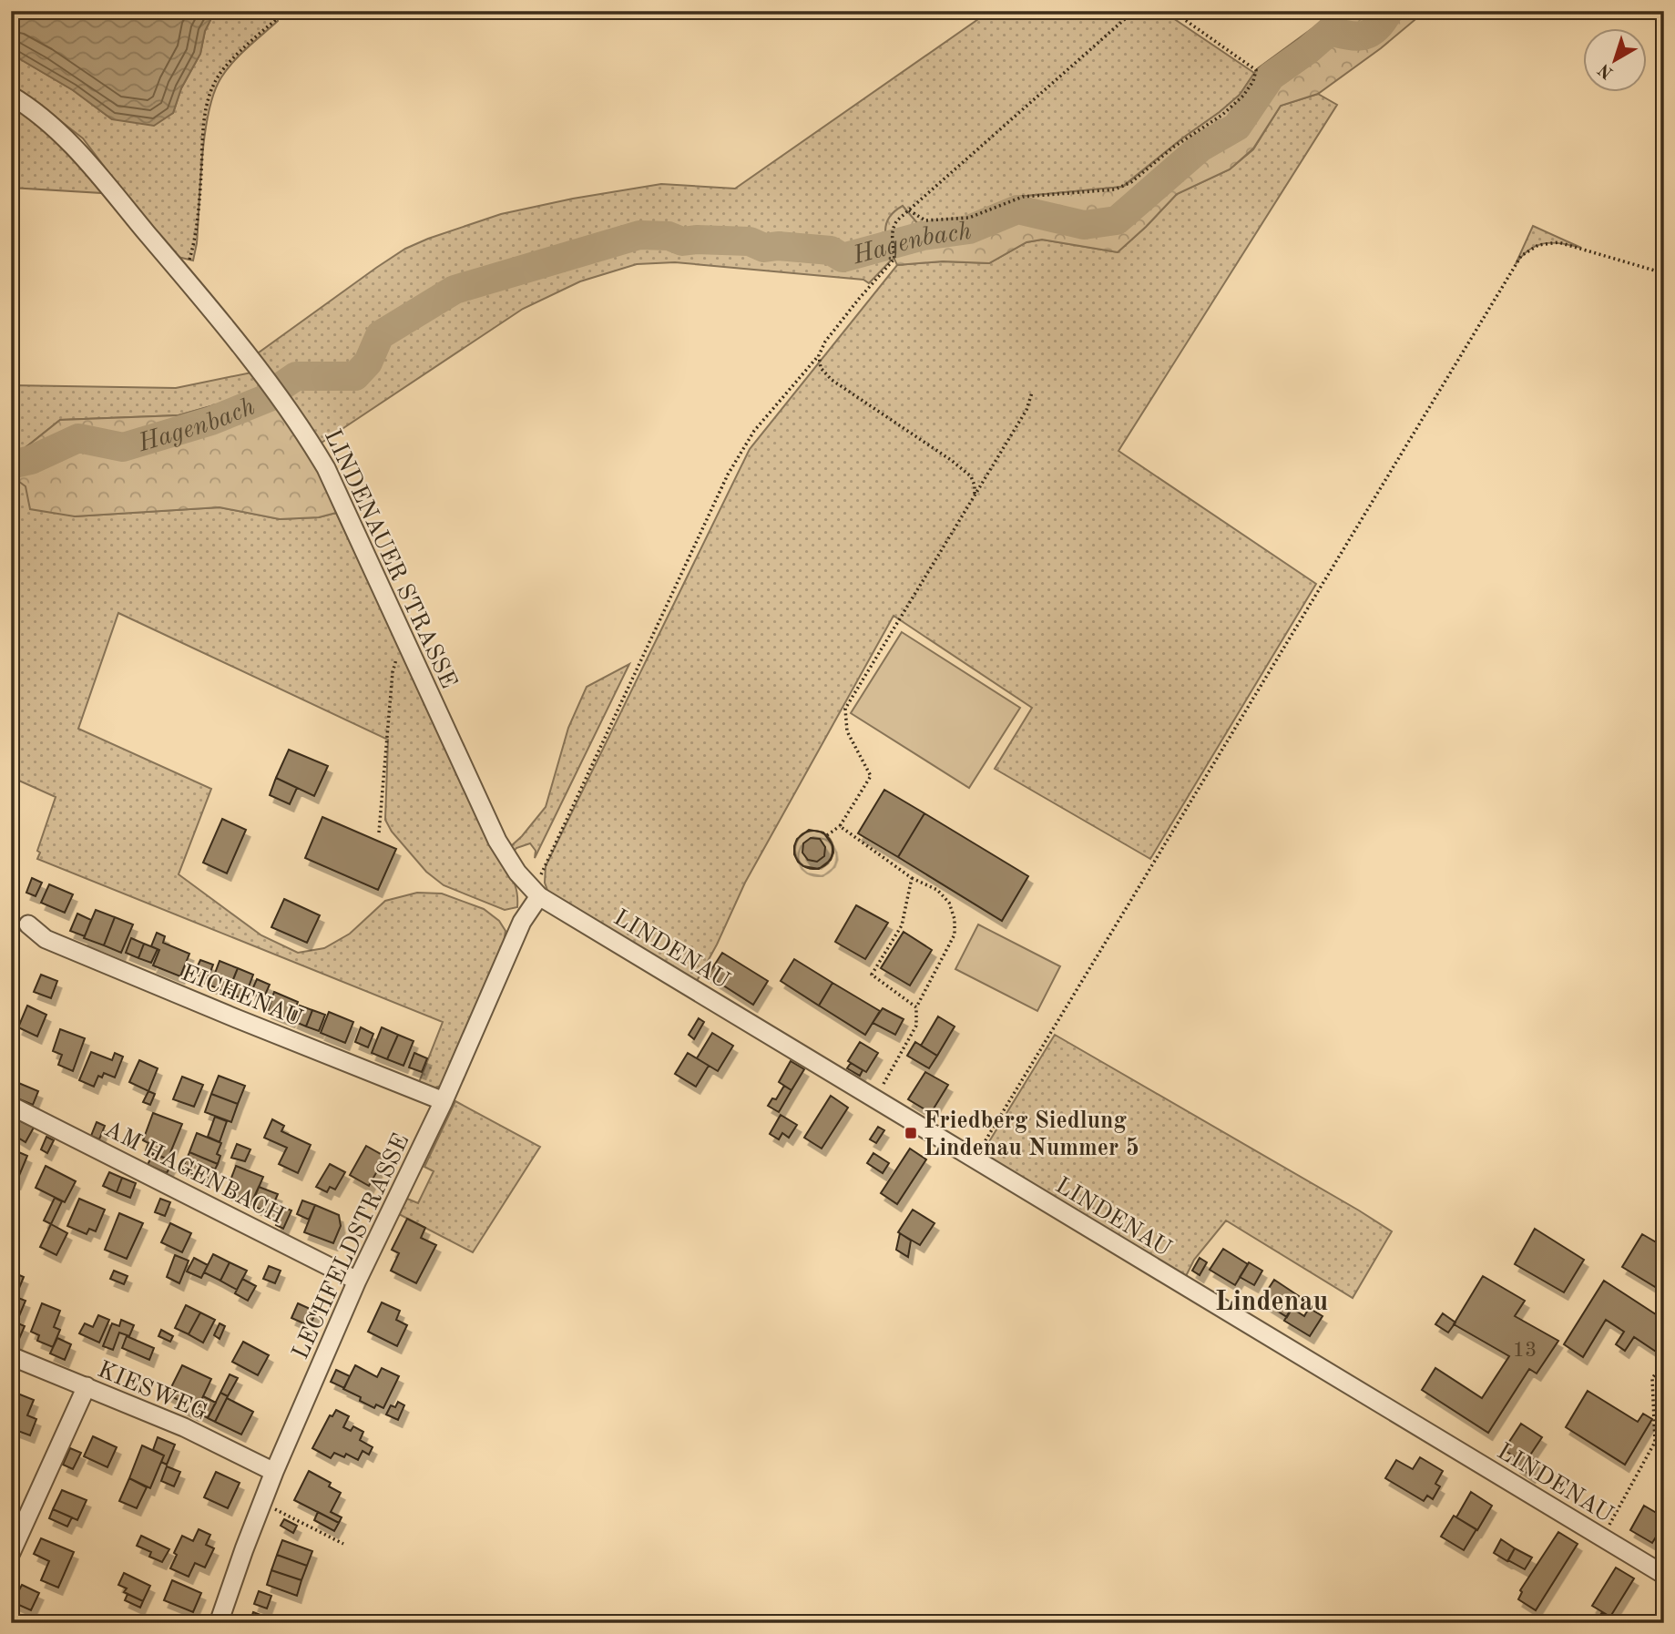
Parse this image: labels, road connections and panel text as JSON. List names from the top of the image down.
{
  "streets": {
    "street": [
      "LINDENAUER STRASSE",
      "LINDENAU",
      "EICHENAU",
      "AM HAGENBACH",
      "LECHFELDSTRASSE",
      "KIESWEG"
    ]
  },
  "crossings": [
    ["LINDENAUER STRASSE", "LINDENAU"],
    ["LINDENAUER STRASSE", "LECHFELDSTRASSE"],
    ["LINDENAU", "LECHFELDSTRASSE"],
    ["EICHENAU", "LECHFELDSTRASSE"],
    ["AM HAGENBACH", "LECHFELDSTRASSE"],
    ["LECHFELDSTRASSE", "KIESWEG"]
  ],
  "districts": ["Lindenau"],
  "water": ["Hagenbach"],
  "places": {
    "transit": ["Friedberg Siedlung Lindenau Nummer 5"]
  },
  "house_numbers": ["13"],
  "north": "bottom left"
}
